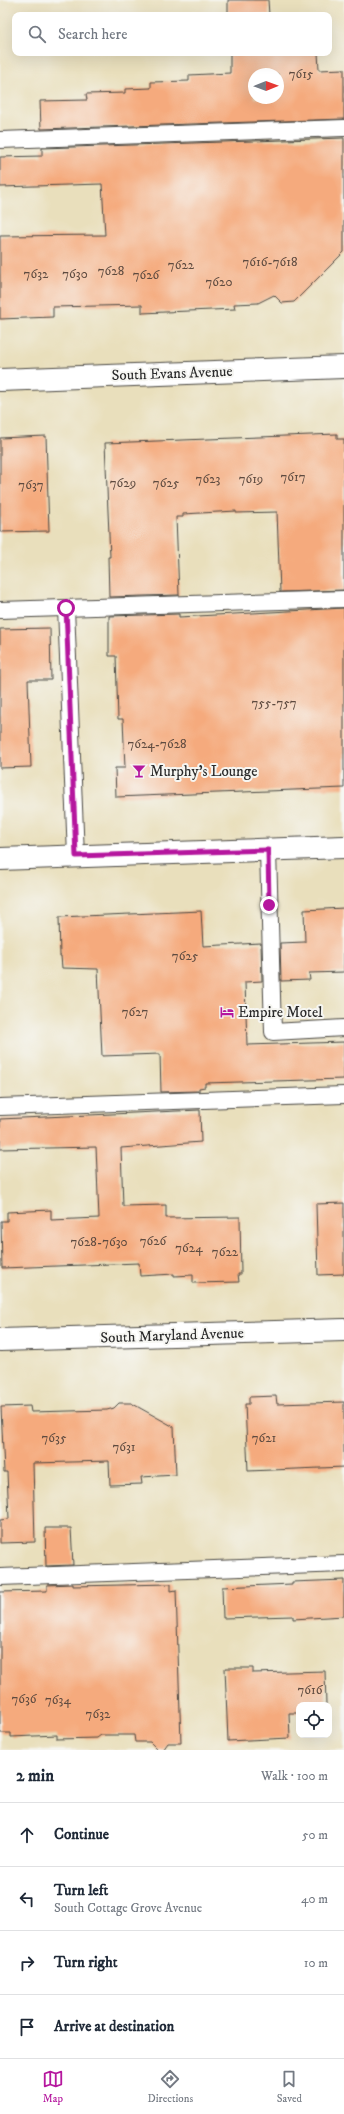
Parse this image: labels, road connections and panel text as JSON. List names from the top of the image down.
{
  "streets": {
    "street": ["South Evans Avenue", "South Maryland Avenue"]
  },
  "places": {
    "bar": ["Murphy's Lounge"],
    "hotel": ["Empire Motel"]
  },
  "house_numbers": [
    "7615",
    "7616-7618",
    "7622",
    "7628",
    "7632",
    "7630",
    "7626",
    "7620",
    "7617",
    "7623",
    "7619",
    "7629",
    "7625",
    "7637",
    "755-757",
    "7624-7628",
    "7625",
    "7627",
    "7626",
    "7628-7630",
    "7624",
    "7622",
    "7635",
    "7621",
    "7631",
    "7616",
    "7636",
    "7634",
    "7632"
  ],
  "north": "right",
  "page": {
    "search": "Search here",
    "heading": ["2 min", "Walk · 100 m"],
    "list": [
      ["Continue", "50 m"],
      ["Turn left", "South Cottage Grove Avenue", "40 m"],
      ["Turn right", "10 m"],
      "Arrive at destination"
    ],
    "nav": ["Map", "Directions", "Saved"]
  }
}
